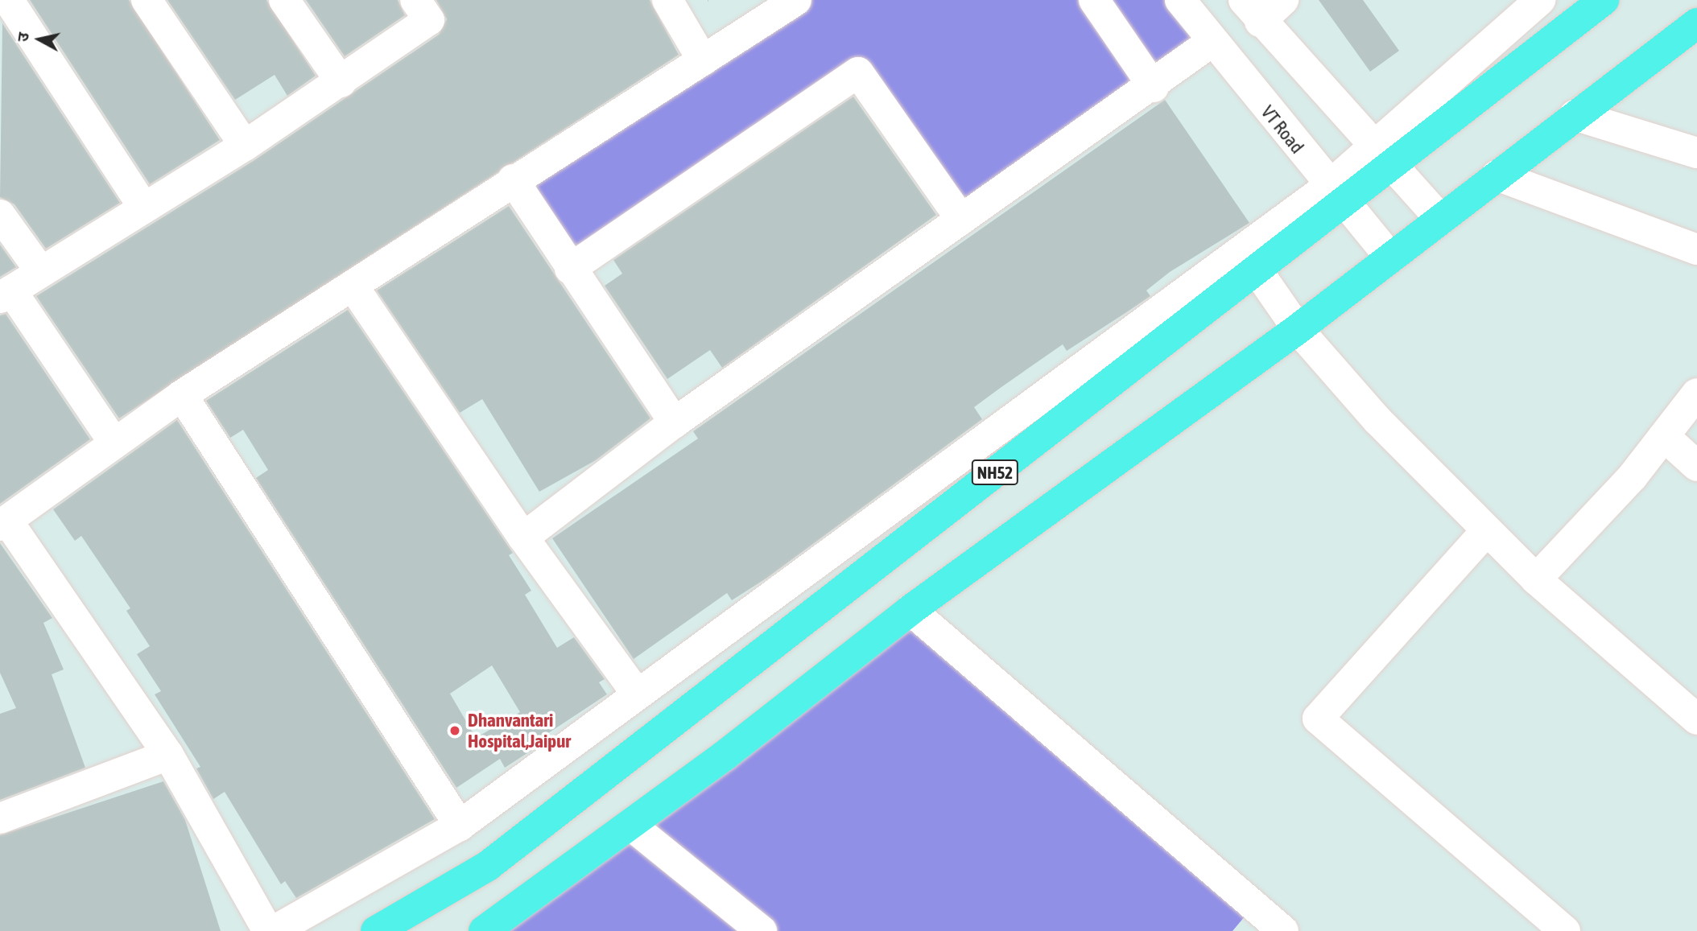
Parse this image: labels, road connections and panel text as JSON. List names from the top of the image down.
{
  "streets": {
    "highway": ["NH52"],
    "street": ["VT Road"]
  },
  "crossings": [
    ["VT Road", "NH52"]
  ],
  "places": ["Dhanvantari Hospital,Jaipur"],
  "north": "left"
}
